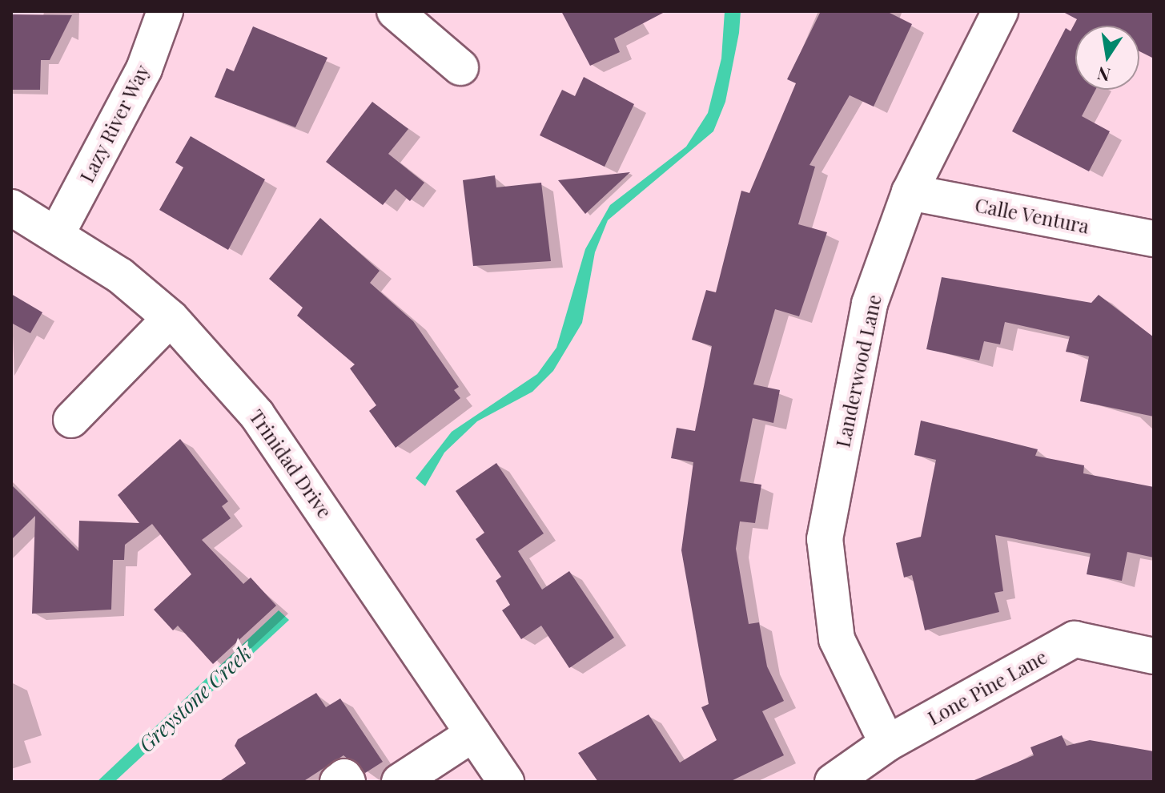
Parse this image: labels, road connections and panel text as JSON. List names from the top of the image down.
{
  "streets": {
    "street": [
      "Lazy River Way",
      "Calle Ventura",
      "Landerwood Lane",
      "Trinidad Drive",
      "Lone Pine Lane"
    ]
  },
  "crossings": [
    ["Lazy River Way", "Trinidad Drive"],
    ["Calle Ventura", "Landerwood Lane"],
    ["Landerwood Lane", "Lone Pine Lane"]
  ],
  "water": ["Greystone Creek"],
  "north": "bottom"
}
